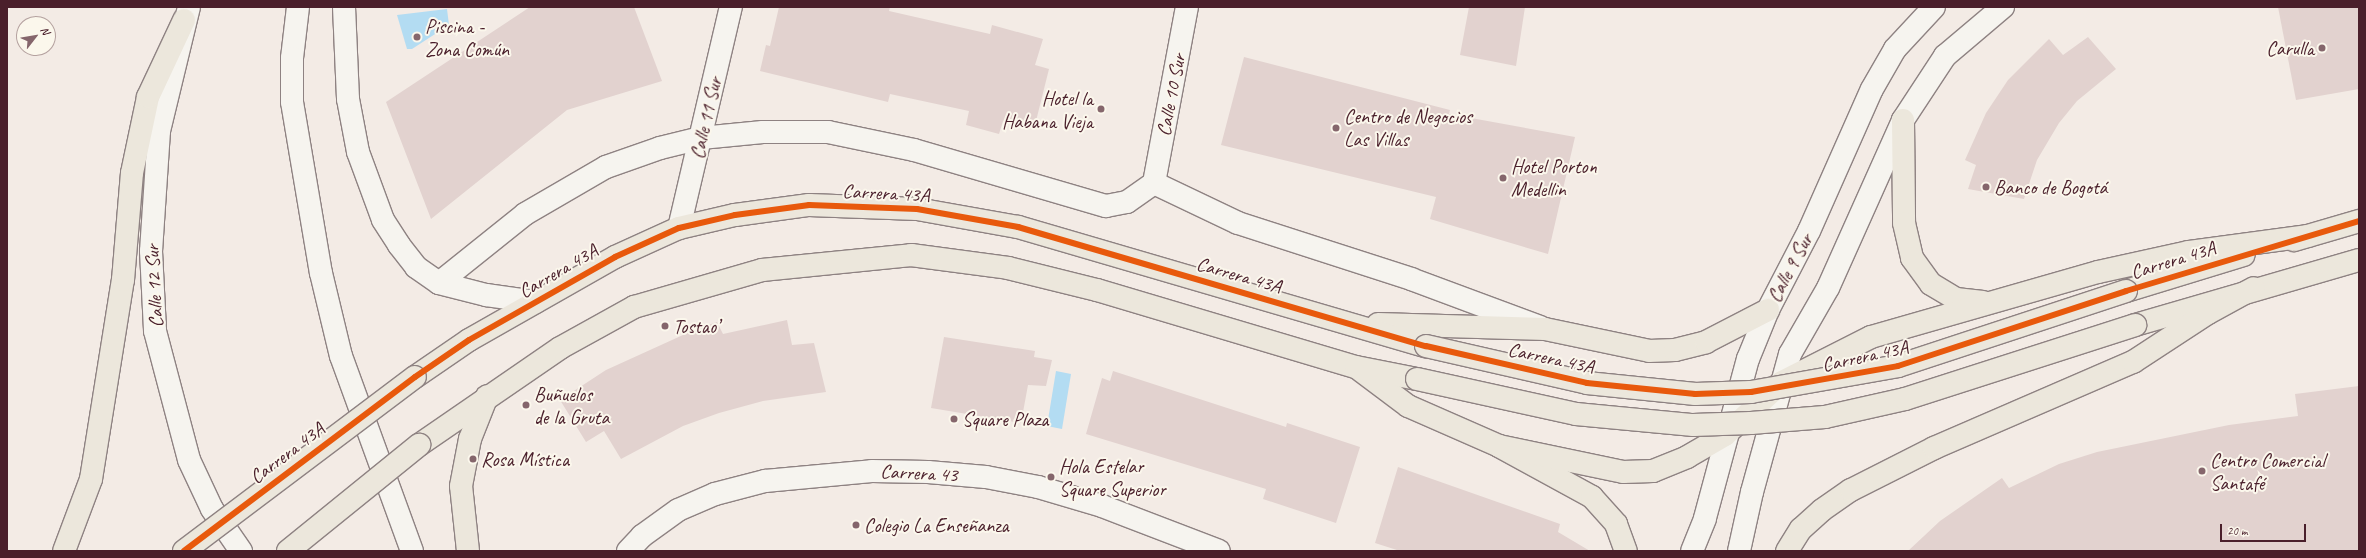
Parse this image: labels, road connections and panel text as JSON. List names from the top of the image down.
{
  "streets": {
    "main road": ["Carrera 43A"],
    "street": [
      "Calle 10 Sur",
      "Calle 11 Sur",
      "Calle 9 Sur",
      "Calle 12 Sur",
      "Carrera 43"
    ]
  },
  "crossings": [
    ["Calle 10 Sur", "Carrera 43A"],
    ["Calle 11 Sur", "Carrera 43A"]
  ],
  "places": [
    "Piscina - Zona Común",
    "Carulla",
    "Hotel la Habana Vieja",
    "Centro de Negocios Las Villas",
    "Hotel Porton Medellin",
    "Banco de Bogotá",
    "Tostao’",
    "Buñuelos de la Gruta",
    "Square Plaza",
    "Rosa Mística",
    "Centro Comercial Santafé",
    "Hola Estelar Square Superior",
    "Colegio La Enseñanza"
  ],
  "scale_bar": "20 m",
  "north": "top right"
}
